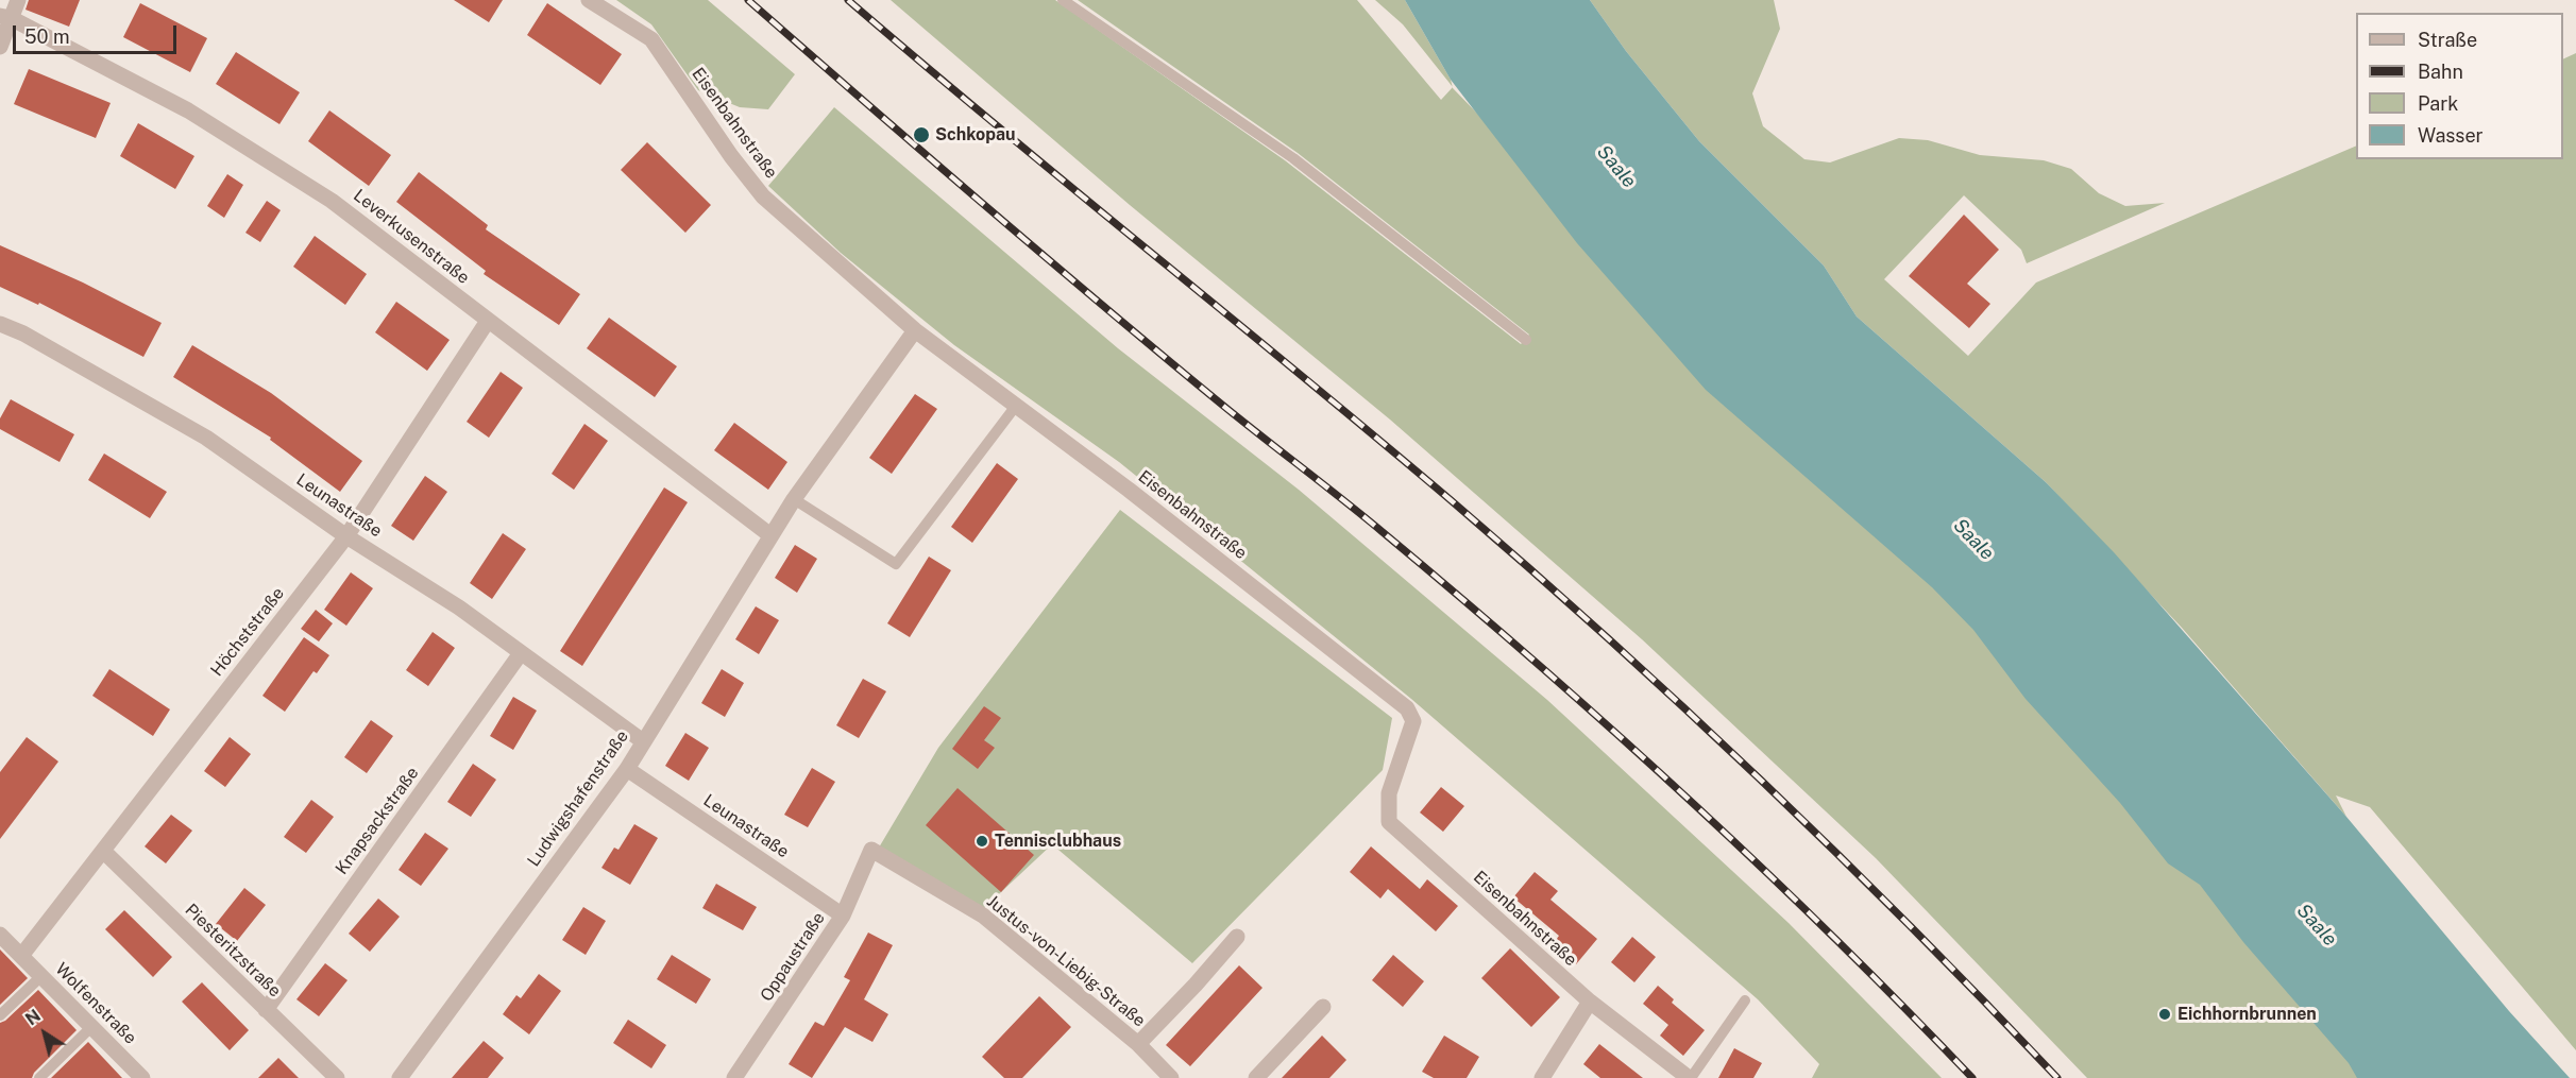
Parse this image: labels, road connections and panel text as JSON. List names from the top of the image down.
{
  "streets": {
    "street": [
      "Eisenbahnstraße",
      "Leverkusenstraße",
      "Leunastraße",
      "Höchststraße",
      "Ludwigshafenstraße",
      "Knapsackstraße",
      "Piesteritzstraße",
      "Oppaustraße",
      "Justus-von-Liebig-Straße",
      "Wolfenstraße"
    ]
  },
  "crossings": [
    ["Eisenbahnstraße", "Ludwigshafenstraße"],
    ["Leverkusenstraße", "Höchststraße"],
    ["Leverkusenstraße", "Ludwigshafenstraße"],
    ["Leunastraße", "Höchststraße"],
    ["Leunastraße", "Ludwigshafenstraße"],
    ["Leunastraße", "Knapsackstraße"],
    ["Leunastraße", "Oppaustraße"],
    ["Höchststraße", "Piesteritzstraße"],
    ["Höchststraße", "Wolfenstraße"],
    ["Knapsackstraße", "Piesteritzstraße"],
    ["Oppaustraße", "Justus-von-Liebig-Straße"]
  ],
  "water": ["Saale"],
  "places": ["Schkopau", "Tennisclubhaus", "Eichhornbrunnen"],
  "legend": [
    "Straße",
    "Bahn",
    "Park",
    "Wasser"
  ],
  "scale_bar": "50 m",
  "north": "top left"
}
